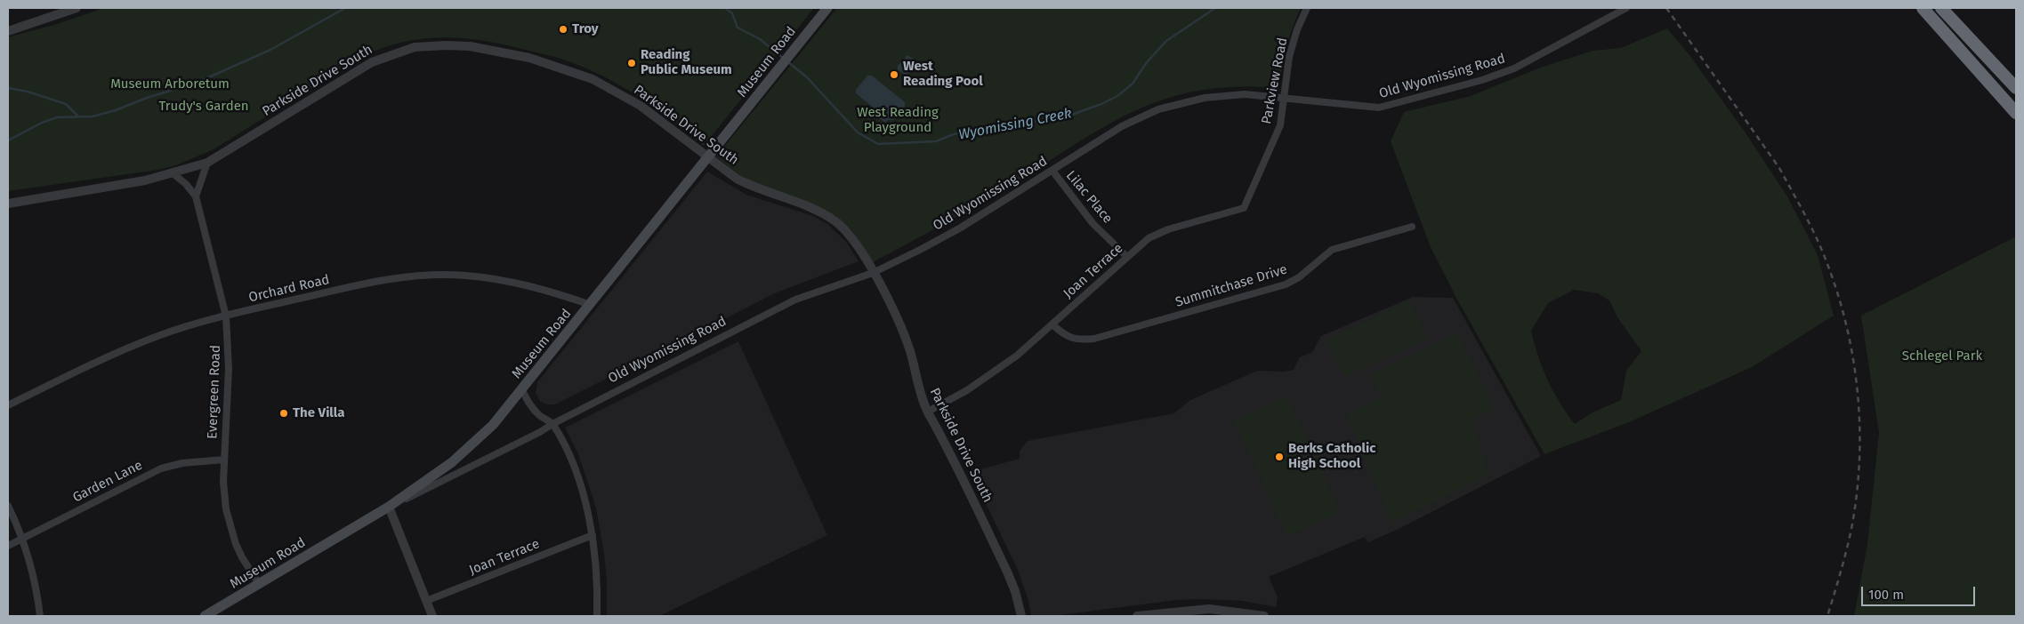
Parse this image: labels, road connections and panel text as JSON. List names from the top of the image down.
{
  "streets": {
    "main road": ["Museum Road"],
    "street": [
      "Old Wyomissing Road",
      "Parkside Drive South",
      "Parkview Road",
      "Lilac Place",
      "Joan Terrace",
      "Summitchase Drive",
      "Orchard Road",
      "Evergreen Road",
      "Garden Lane"
    ]
  },
  "crossings": [
    ["Museum Road", "Old Wyomissing Road"],
    ["Museum Road", "Parkside Drive South"],
    ["Museum Road", "Orchard Road"],
    ["Museum Road", "Evergreen Road"],
    ["Old Wyomissing Road", "Parkside Drive South"],
    ["Old Wyomissing Road", "Parkview Road"],
    ["Old Wyomissing Road", "Lilac Place"],
    ["Parkside Drive South", "Joan Terrace"],
    ["Parkside Drive South", "Evergreen Road"],
    ["Parkview Road", "Joan Terrace"],
    ["Lilac Place", "Joan Terrace"],
    ["Joan Terrace", "Summitchase Drive"],
    ["Orchard Road", "Evergreen Road"],
    ["Evergreen Road", "Garden Lane"]
  ],
  "water": ["Wyomissing Creek"],
  "parks": [
    "Museum Arboretum",
    "Trudy's Garden",
    "West Reading Playground",
    "Schlegel Park"
  ],
  "places": [
    "Troy",
    "Reading Public Museum",
    "West Reading Pool",
    "The Villa",
    "Berks Catholic High School"
  ],
  "scale_bar": "100 m"
}
